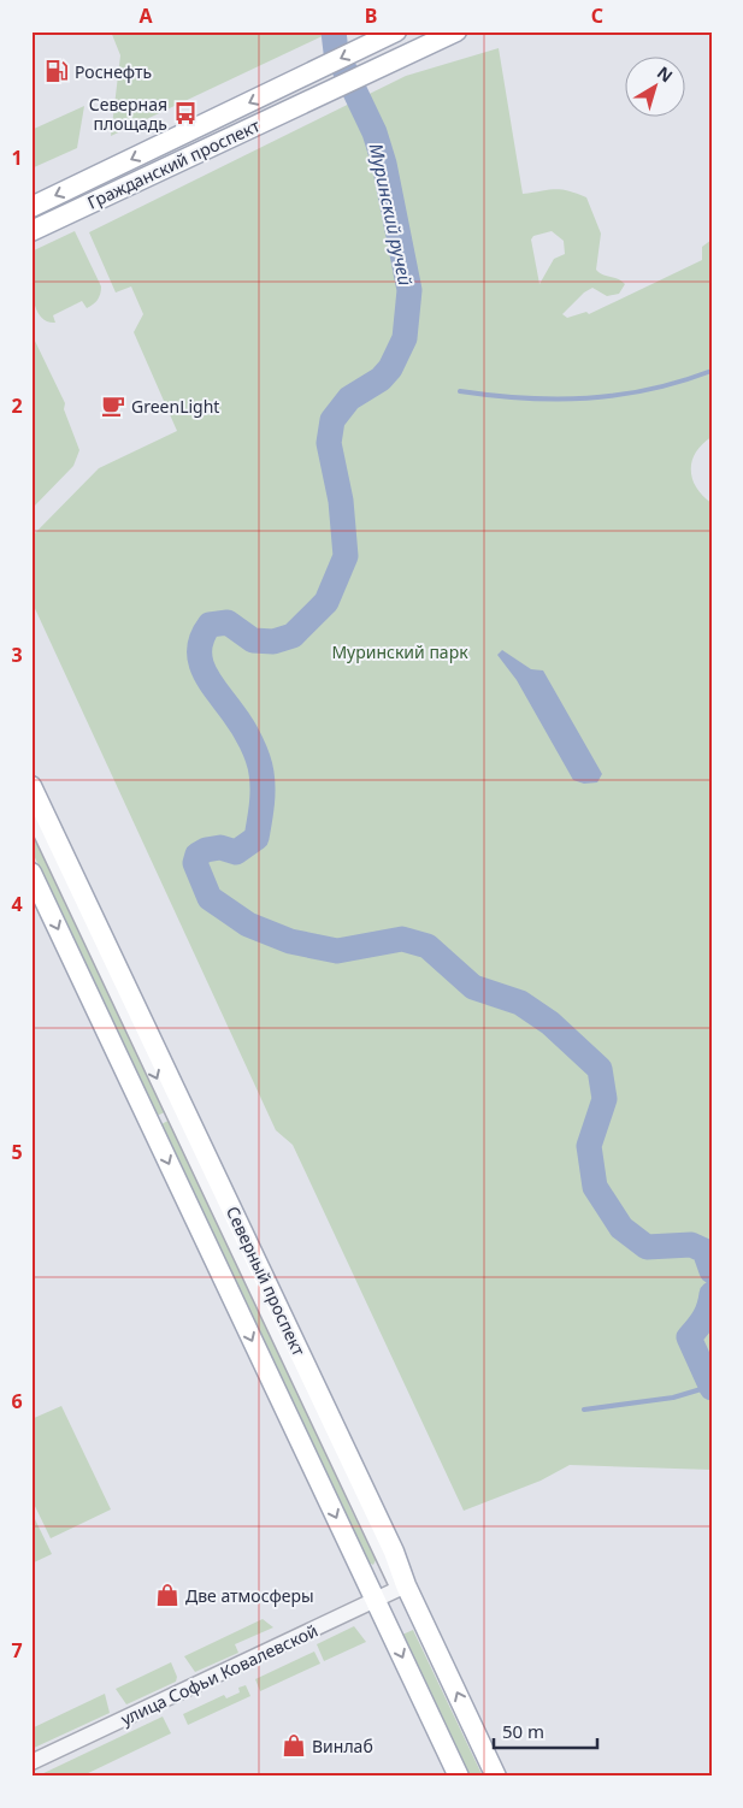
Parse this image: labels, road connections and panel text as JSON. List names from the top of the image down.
{
  "streets": {
    "main road": ["Гражданский проспект", "Северный проспект"],
    "street": ["улица Софьи Ковалевской"]
  },
  "crossings": [
    ["Северный проспект", "улица Софьи Ковалевской"]
  ],
  "water": ["Муринский ручей"],
  "parks": ["Муринский парк"],
  "places": {
    "fuel station": ["Роснефть"],
    "bus stop": ["Северная площадь"],
    "cafe": ["GreenLight"],
    "shop": ["Две атмосферы", "Винлаб"]
  },
  "scale_bar": "50 m",
  "north": "top right",
  "grid": {
    "columns": ["A", "B", "C"],
    "rows": [
      "1",
      "2",
      "3",
      "4",
      "5",
      "6",
      "7"
    ]
  }
}
